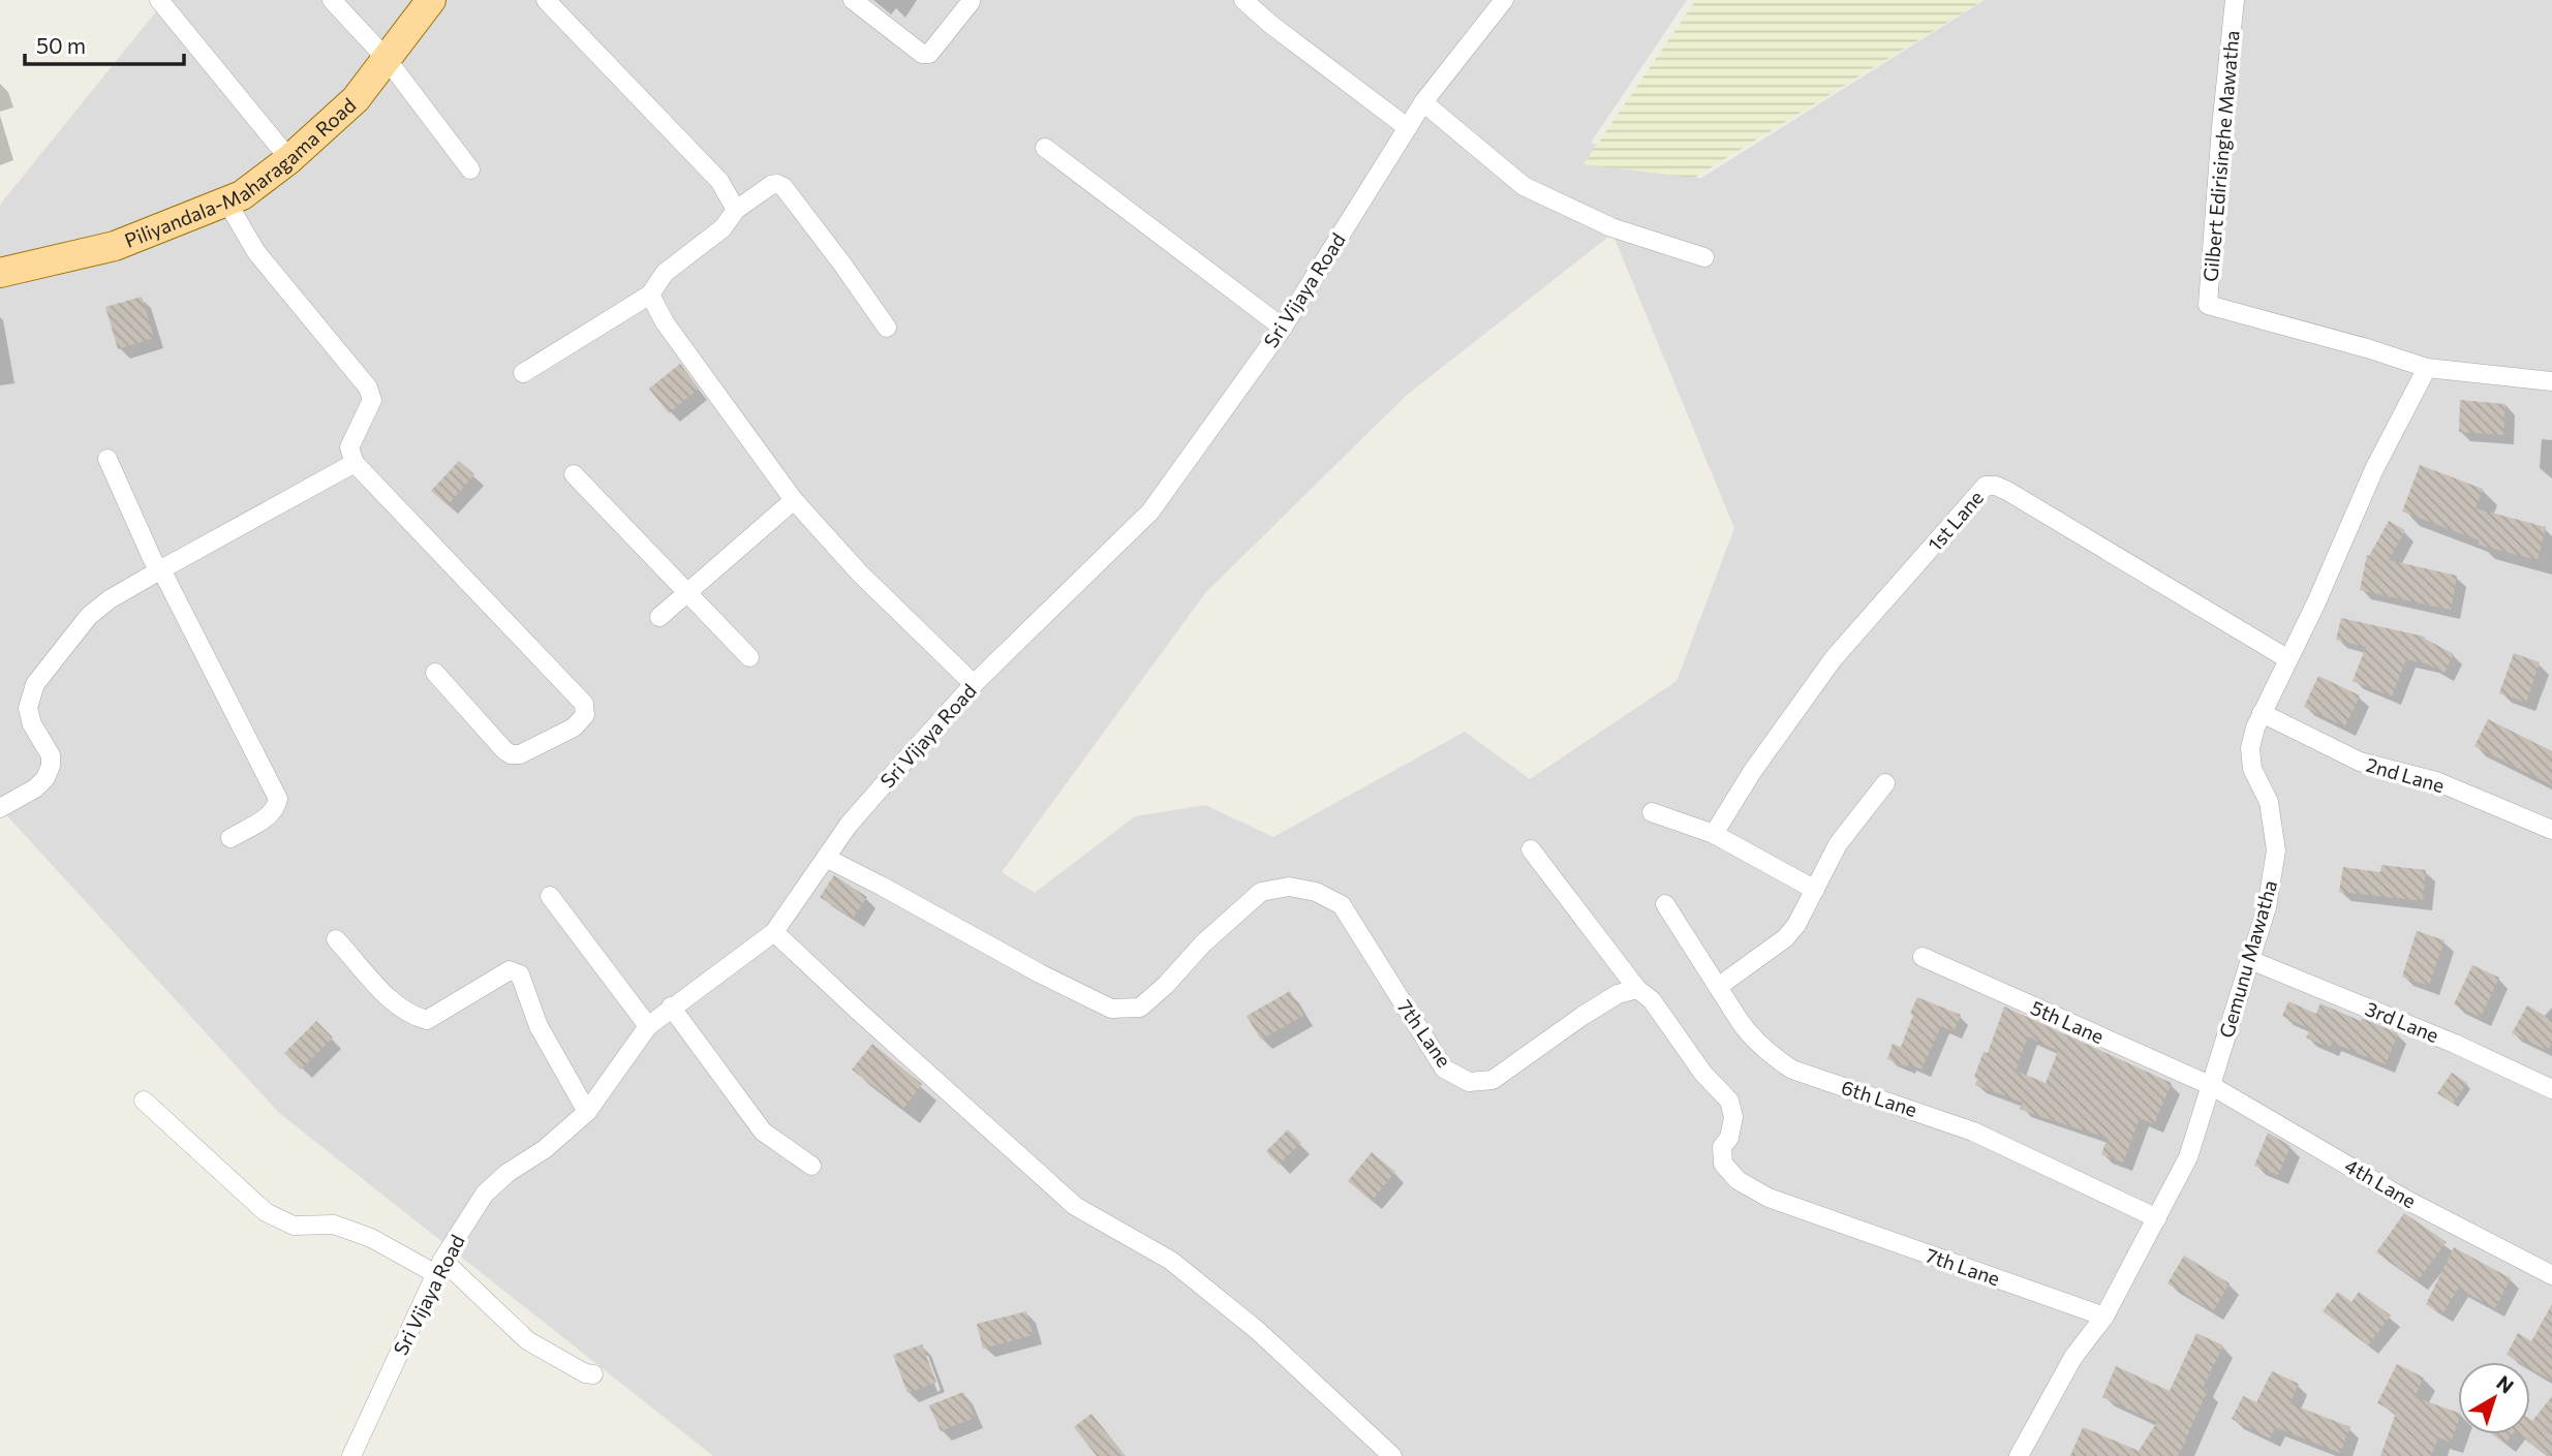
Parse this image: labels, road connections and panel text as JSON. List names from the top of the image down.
{
  "streets": {
    "main road": ["Piliyandala-Maharagama Road"],
    "street": [
      "Gilbert Edirisinghe Mawatha",
      "Sri Vijaya Road",
      "1st Lane",
      "2nd Lane",
      "Gemunu Mawatha",
      "5th Lane",
      "3rd Lane",
      "7th Lane",
      "6th Lane",
      "4th Lane"
    ]
  },
  "crossings": [
    ["Gilbert Edirisinghe Mawatha", "Gemunu Mawatha"],
    ["Sri Vijaya Road", "7th Lane"],
    ["1st Lane", "Gemunu Mawatha"],
    ["2nd Lane", "Gemunu Mawatha"],
    ["Gemunu Mawatha", "5th Lane"],
    ["Gemunu Mawatha", "3rd Lane"],
    ["Gemunu Mawatha", "7th Lane"],
    ["Gemunu Mawatha", "6th Lane"],
    ["Gemunu Mawatha", "4th Lane"],
    ["5th Lane", "4th Lane"]
  ],
  "scale_bar": "50 m",
  "north": "top right"
}
